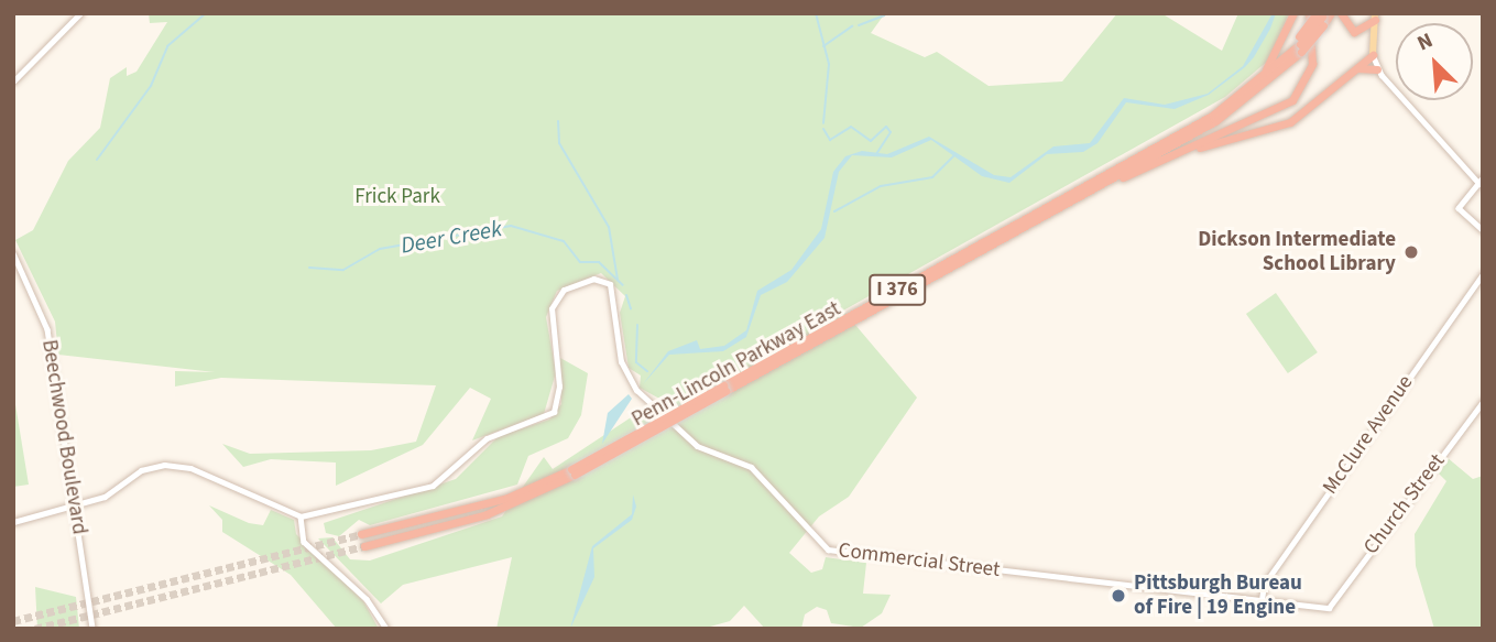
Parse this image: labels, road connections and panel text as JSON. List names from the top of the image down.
{
  "streets": {
    "highway": ["I 376", "Penn-Lincoln Parkway East"],
    "main road": ["Commercial Street"],
    "street": ["McClure Avenue", "Beechwood Boulevard", "Church Street"]
  },
  "crossings": [
    ["McClure Avenue", "Commercial Street"],
    ["Church Street", "Commercial Street"]
  ],
  "water": ["Deer Creek"],
  "parks": ["Frick Park"],
  "places": ["Dickson Intermediate School Library", "Pittsburgh Bureau of Fire | 19 Engine"],
  "north": "top left"
}
